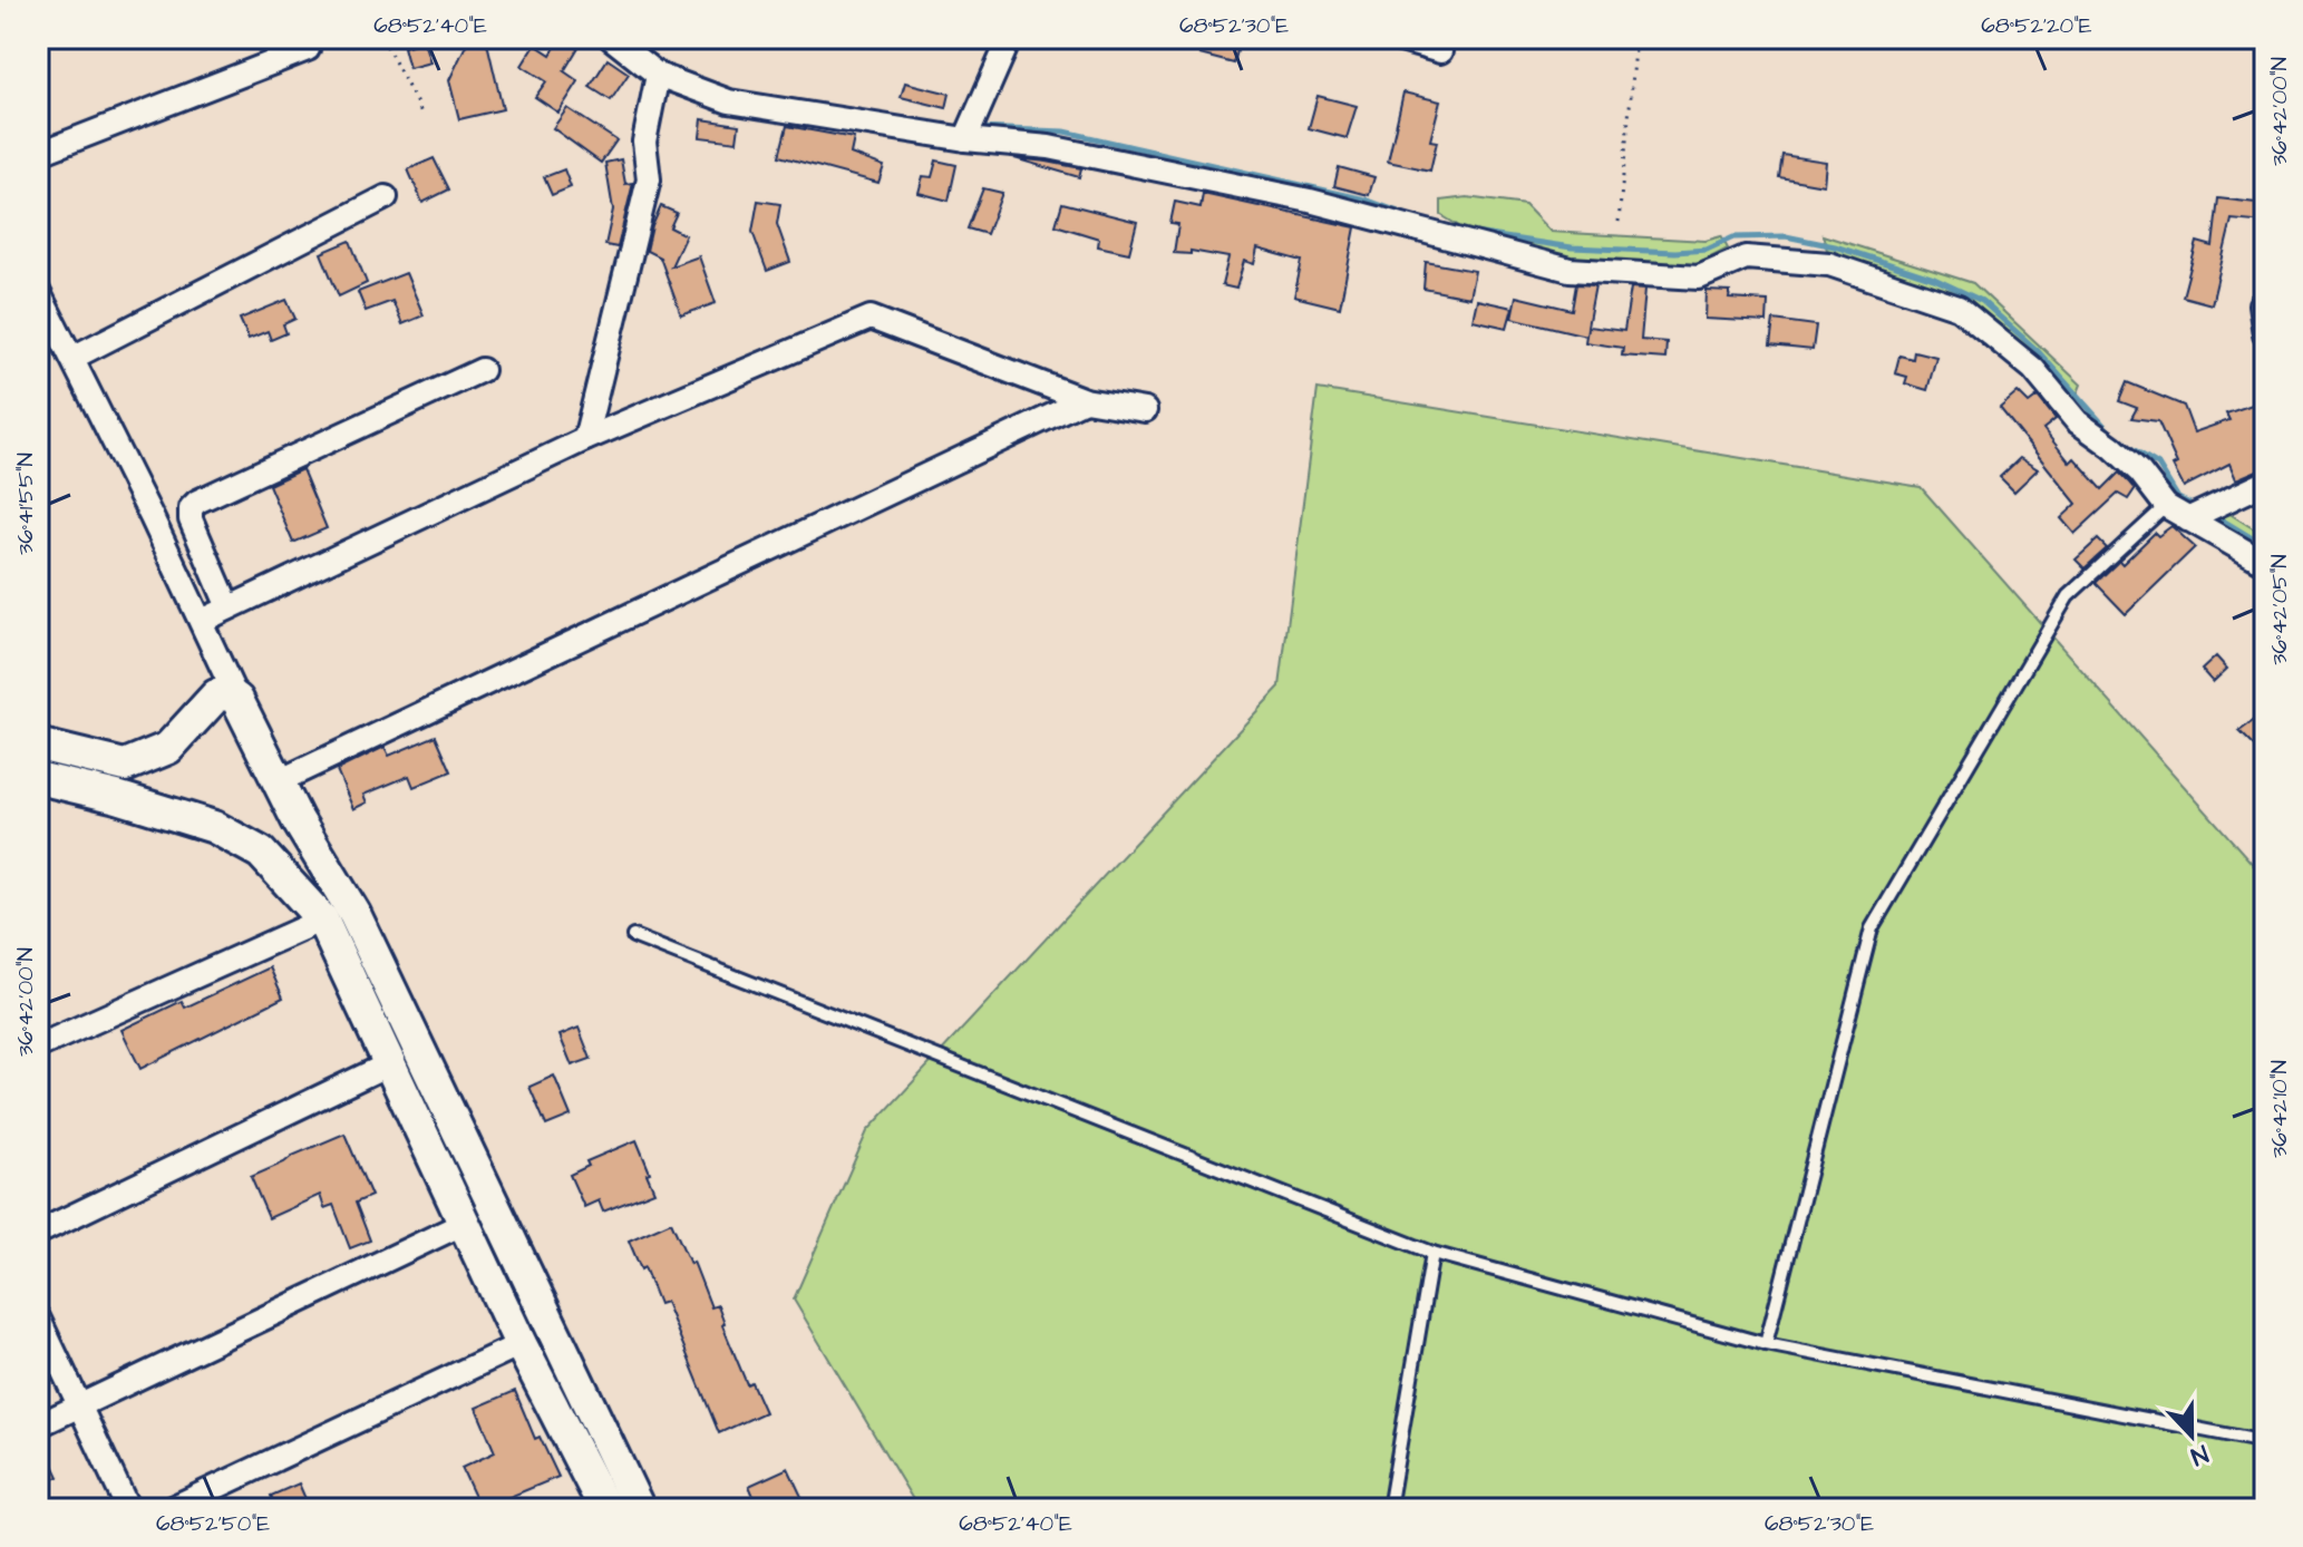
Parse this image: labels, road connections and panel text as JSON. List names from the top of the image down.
{
  "north": "bottom",
  "coordinates": [
    "68°52'40\"E",
    "68°52'30\"E",
    "68°52'20\"E",
    "36°42'00\"N",
    "36°41'55\"N",
    "36°42'05\"N",
    "36°42'10\"N",
    "68°52'50\"E"
  ]
}
